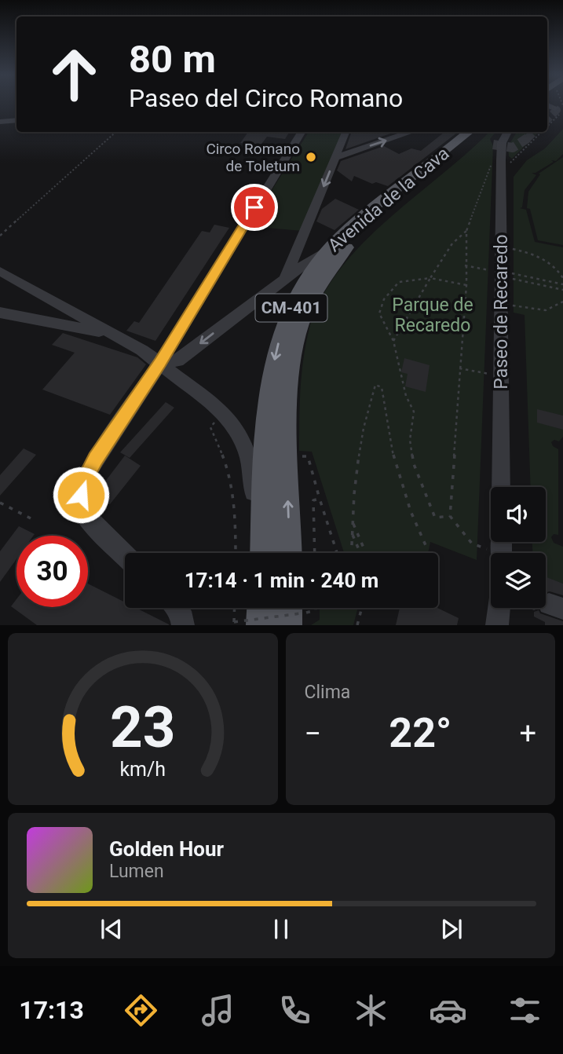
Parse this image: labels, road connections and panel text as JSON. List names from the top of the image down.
{
  "streets": {
    "main road": ["Avenida de la Cava", "CM-401"],
    "street": ["Paseo de Recaredo"]
  },
  "parks": ["Parque de Recaredo"],
  "places": ["Circo Romano de Toletum"],
  "page": {
    "turn": ["80 m", "Paseo del Circo Romano"],
    "limit": "30",
    "trip": "17:14 · 1 min · 240 m",
    "tile": "Clima",
    "heat": ["−", "22°", "+"],
    "song": ["Golden Hour", "Lumen"],
    "tabs": "17:13",
    "gauge": ["23", "km/h"]
  }
}
